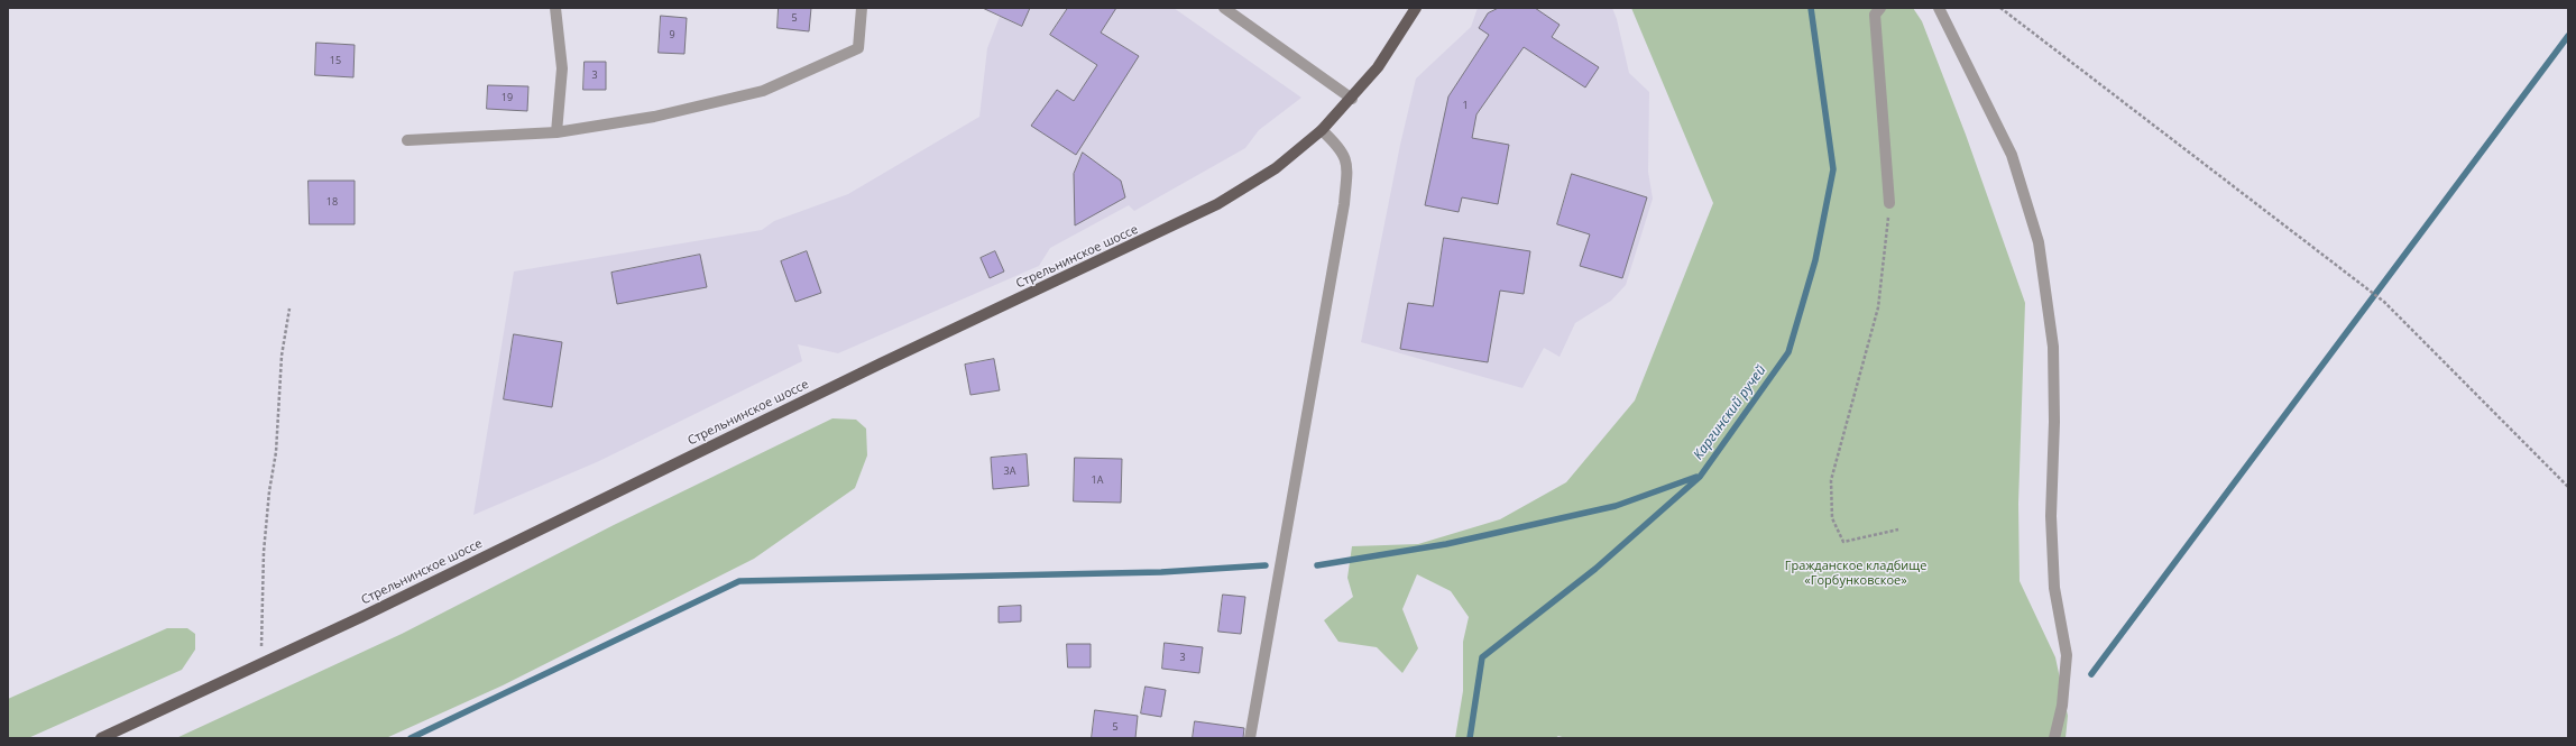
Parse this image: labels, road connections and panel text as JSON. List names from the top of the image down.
{
  "streets": {
    "main road": ["Стрельнинское шоссе"]
  },
  "water": ["Каргинский ручей"],
  "parks": ["Гражданское кладбище «Горбунковское»"],
  "house_numbers": [
    "5",
    "9",
    "15",
    "3",
    "19",
    "1",
    "18",
    "3А",
    "1А",
    "3",
    "5"
  ]
}
